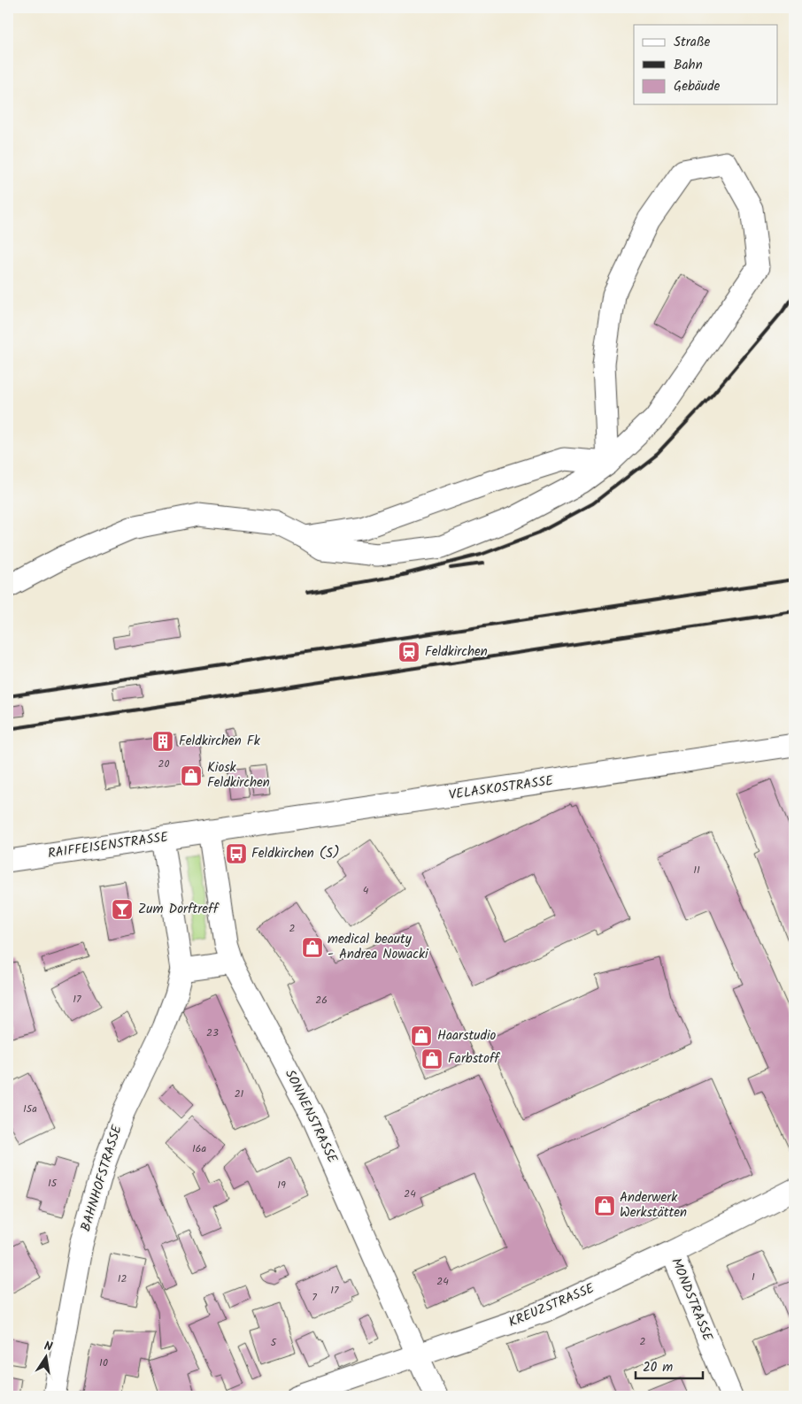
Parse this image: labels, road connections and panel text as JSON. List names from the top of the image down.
{
  "streets": {
    "street": [
      "VELASKOSTRASSE",
      "RAIFFEISENSTRASSE",
      "SONNENSTRASSE",
      "BAHNHOFSTRASSE",
      "MONDSTRASSE",
      "KREUZSTRASSE"
    ]
  },
  "crossings": [
    ["VELASKOSTRASSE", "RAIFFEISENSTRASSE"],
    ["VELASKOSTRASSE", "SONNENSTRASSE"],
    ["RAIFFEISENSTRASSE", "SONNENSTRASSE"],
    ["RAIFFEISENSTRASSE", "BAHNHOFSTRASSE"],
    ["SONNENSTRASSE", "KREUZSTRASSE"],
    ["MONDSTRASSE", "KREUZSTRASSE"]
  ],
  "places": {
    "station": ["Feldkirchen"],
    "building": ["Feldkirchen Fk"],
    "shop": [
      "Kiosk Feldkirchen",
      "medical beauty - Andrea Nowacki",
      "Haarstudio",
      "Farbstoff",
      "Anderwerk Werkstätten"
    ],
    "bus stop": ["Feldkirchen (S)"],
    "bar": ["Zum Dorftreff"]
  },
  "house_numbers": [
    "20",
    "11",
    "4",
    "2",
    "17",
    "26",
    "23",
    "21",
    "15a",
    "16a",
    "15",
    "19",
    "24",
    "1",
    "12",
    "24",
    "17",
    "7",
    "2",
    "5",
    "10"
  ],
  "legend": ["Straße", "Bahn", "Gebäude"],
  "scale_bar": "20 m",
  "north": "top"
}
